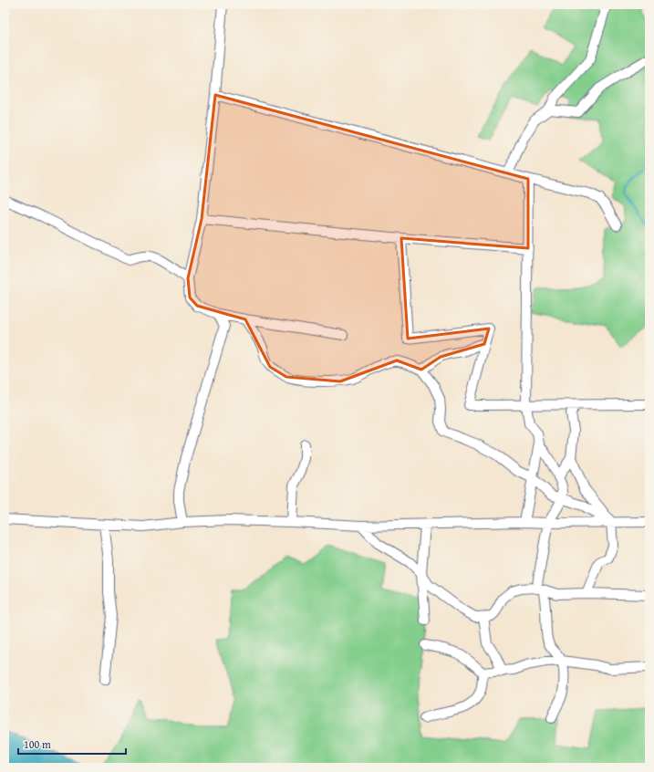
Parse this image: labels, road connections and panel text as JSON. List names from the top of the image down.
{
  "scale_bar": "100 m"
}
